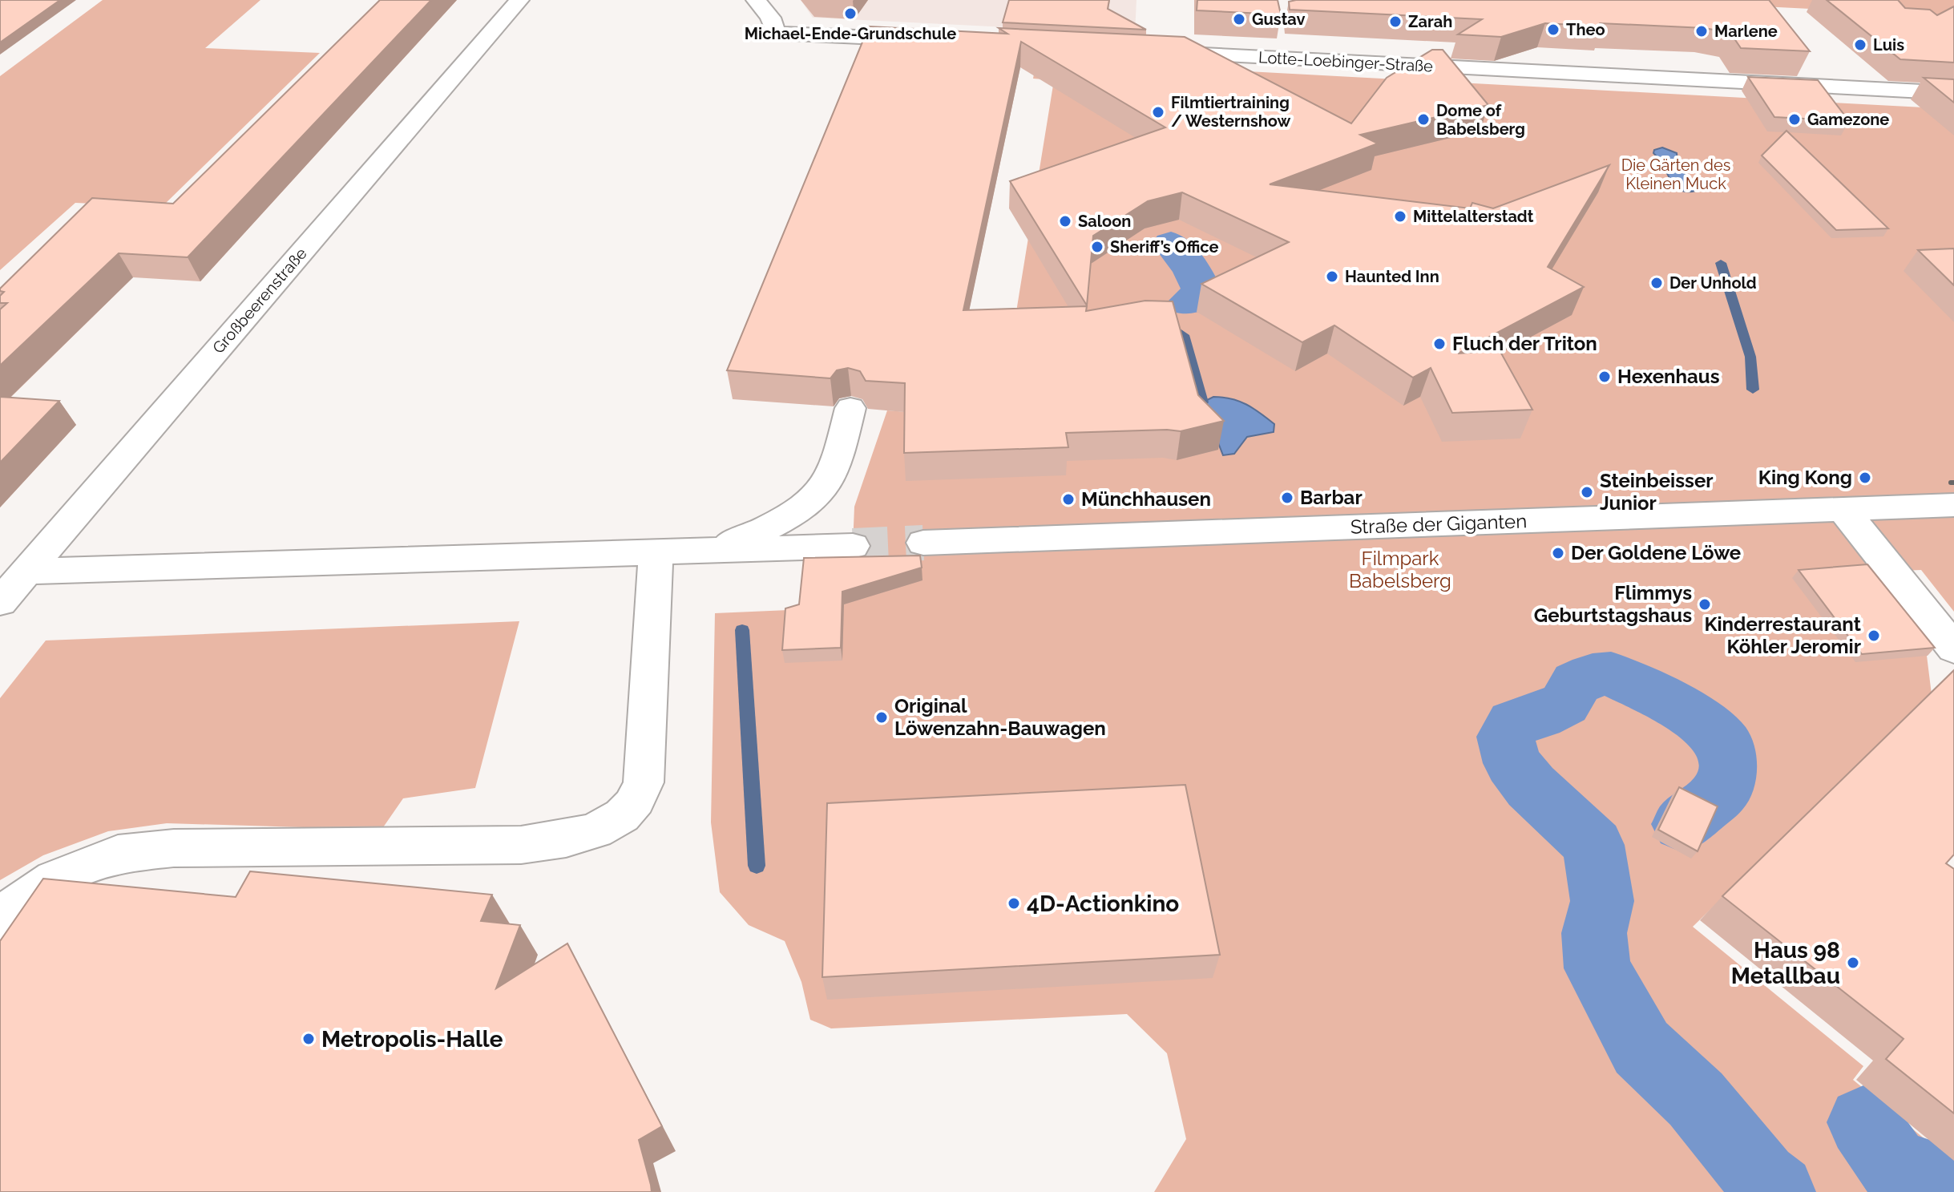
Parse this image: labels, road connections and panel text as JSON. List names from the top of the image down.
{
  "streets": {
    "street": ["Lotte-Loebinger-Straße", "Großbeerenstraße", "Straße der Giganten"]
  },
  "parks": ["Die Gärten des Kleinen Muck", "Filmpark Babelsberg"],
  "places": [
    "Michael-Ende-Grundschule",
    "Gustav",
    "Zarah",
    "Theo",
    "Marlene",
    "Luis",
    "Filmtiertraining / Westernshow",
    "Dome of Babelsberg",
    "Gamezone",
    "Mittelalterstadt",
    "Saloon",
    "Sheriff’s Office",
    "Haunted Inn",
    "Der Unhold",
    "Fluch der Triton",
    "Hexenhaus",
    "King Kong",
    "Steinbeisser Junior",
    "Barbar",
    "Münchhausen",
    "Der Goldene Löwe",
    "Flimmys Geburtstagshaus",
    "Kinderrestaurant Köhler Jeromir",
    "Original Löwenzahn-Bauwagen",
    "4D-Actionkino",
    "Haus 98 Metallbau",
    "Metropolis-Halle"
  ]
}
